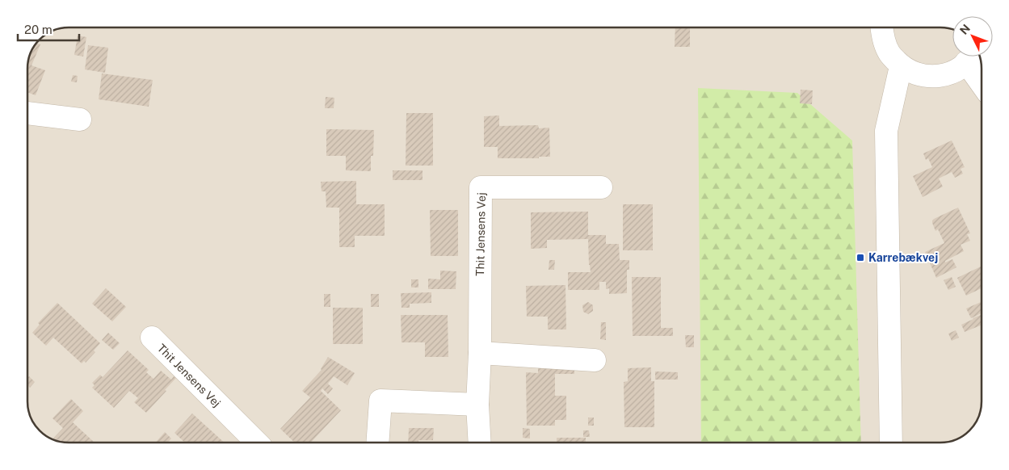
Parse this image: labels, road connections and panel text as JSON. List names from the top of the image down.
{
  "streets": {
    "street": ["Thit Jensens Vej"]
  },
  "places": {
    "transit": ["Karrebækvej"]
  },
  "scale_bar": "20 m",
  "north": "top left"
}
